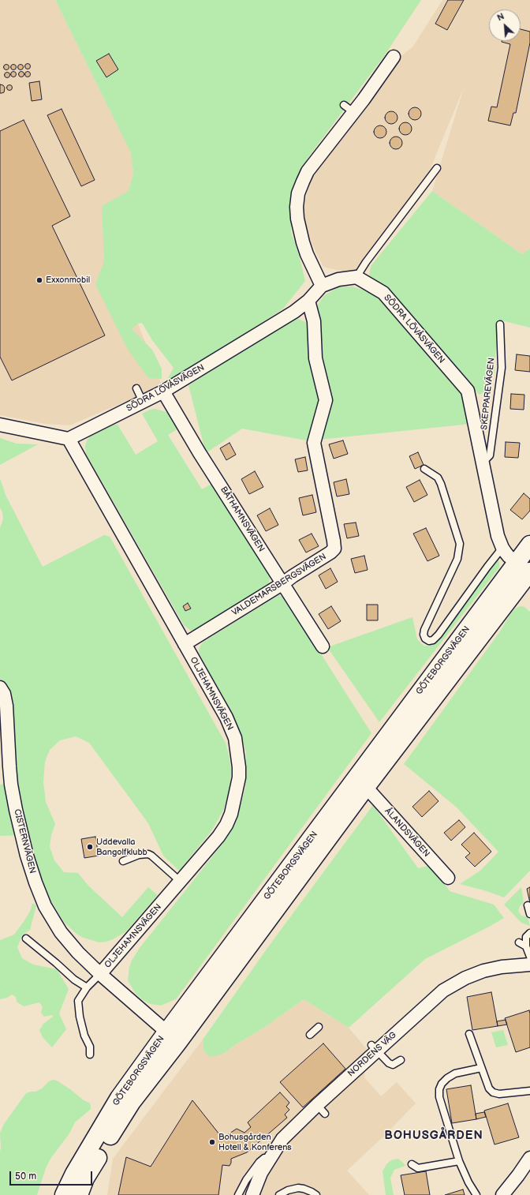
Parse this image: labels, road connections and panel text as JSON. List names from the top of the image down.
{
  "streets": {
    "main road": ["GÖTEBORGSVÄGEN"],
    "street": [
      "SÖDRA LÖVÅSVÄGEN",
      "BÅTHAMNSVÄGEN",
      "VALDEMARSBERGSVÄGEN",
      "OLJEHAMNSVÄGEN",
      "ÅLANDSVÄGEN",
      "CISTERNVÄGEN",
      "NORDENS VÄG"
    ],
    "lane": ["SKEPPAREVÄGEN"]
  },
  "crossings": [
    ["SÖDRA LÖVÅSVÄGEN", "SKEPPAREVÄGEN"],
    ["SÖDRA LÖVÅSVÄGEN", "BÅTHAMNSVÄGEN"],
    ["SÖDRA LÖVÅSVÄGEN", "VALDEMARSBERGSVÄGEN"],
    ["SÖDRA LÖVÅSVÄGEN", "GÖTEBORGSVÄGEN"],
    ["SÖDRA LÖVÅSVÄGEN", "OLJEHAMNSVÄGEN"],
    ["BÅTHAMNSVÄGEN", "VALDEMARSBERGSVÄGEN"],
    ["VALDEMARSBERGSVÄGEN", "OLJEHAMNSVÄGEN"],
    ["GÖTEBORGSVÄGEN", "OLJEHAMNSVÄGEN"],
    ["GÖTEBORGSVÄGEN", "ÅLANDSVÄGEN"],
    ["OLJEHAMNSVÄGEN", "CISTERNVÄGEN"]
  ],
  "districts": ["BOHUSGÅRDEN"],
  "places": ["Exxonmobil", "Uddevalla Bangolfklubb", "Bohusgården Hotell & Konferens"],
  "scale_bar": "50 m",
  "north": "top left"
}
